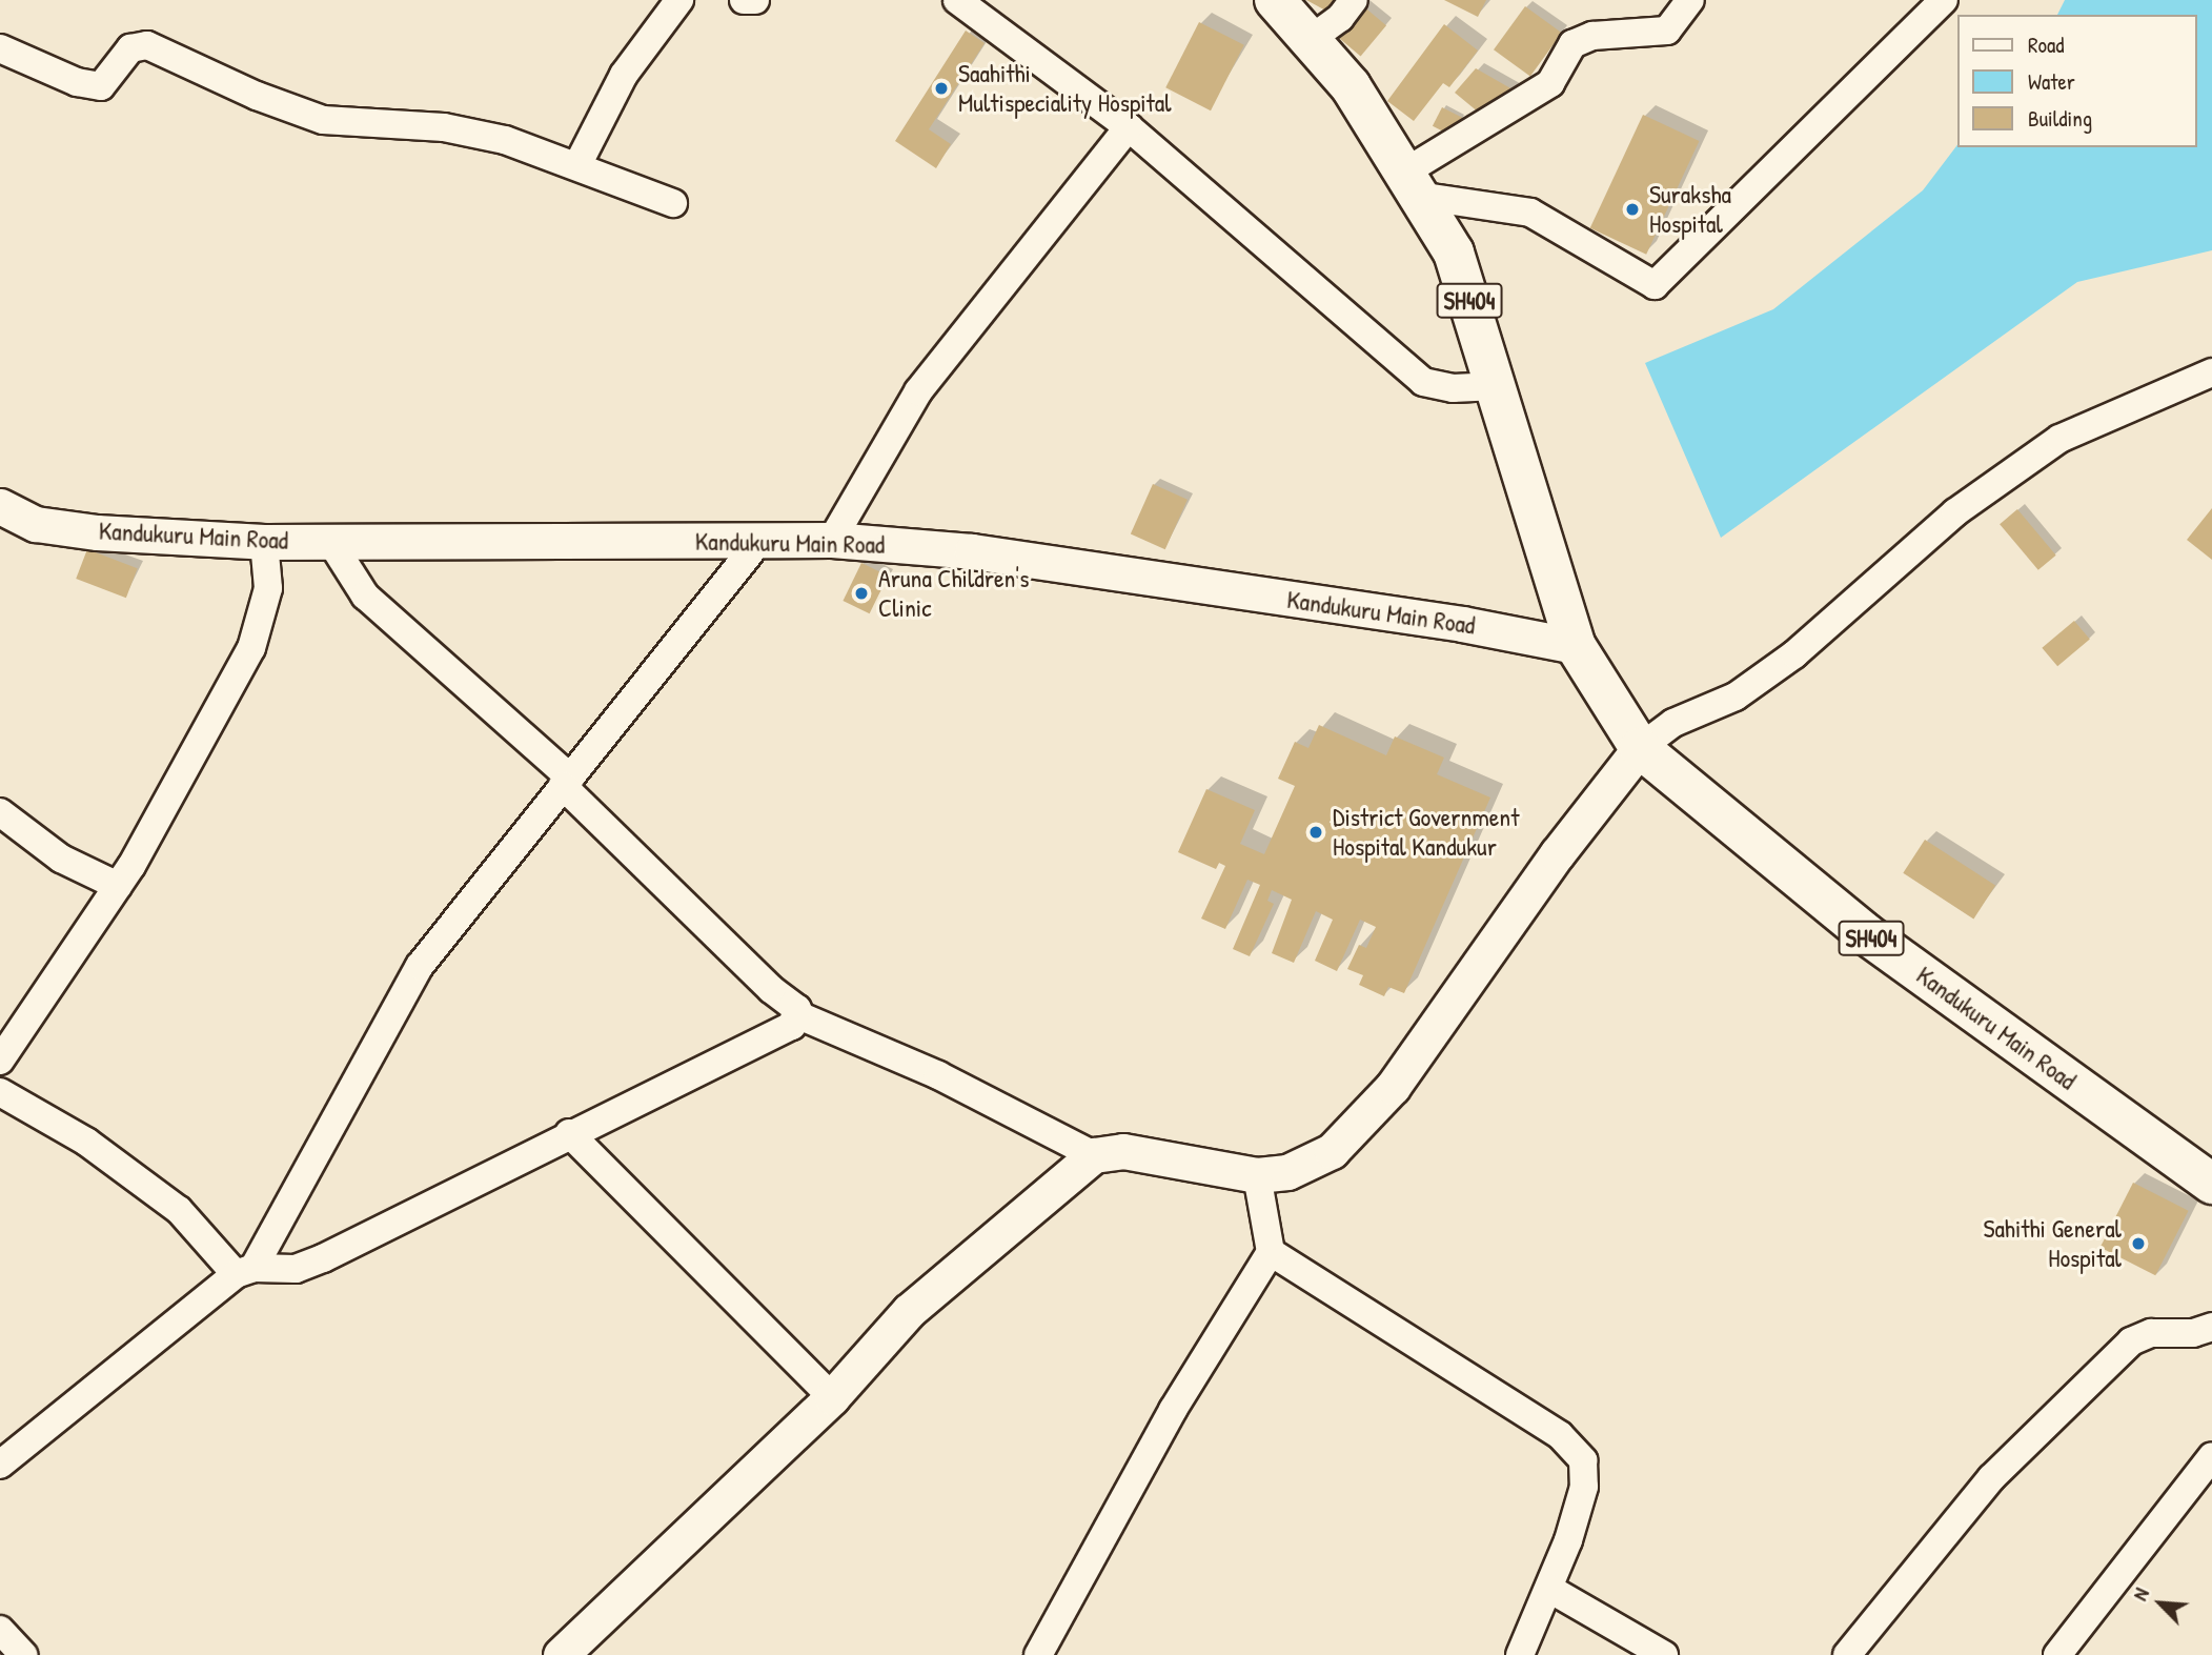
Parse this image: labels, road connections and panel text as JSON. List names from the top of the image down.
{
  "streets": {
    "main road": ["SH404", "Kandukuru Main Road"]
  },
  "places": [
    "Saahithi Multispeciality Hospital",
    "Suraksha Hospital",
    "Aruna Children's Clinic",
    "District Government Hospital Kandukur",
    "Sahithi General Hospital"
  ],
  "legend": ["Road", "Water", "Building"],
  "north": "top left"
}
